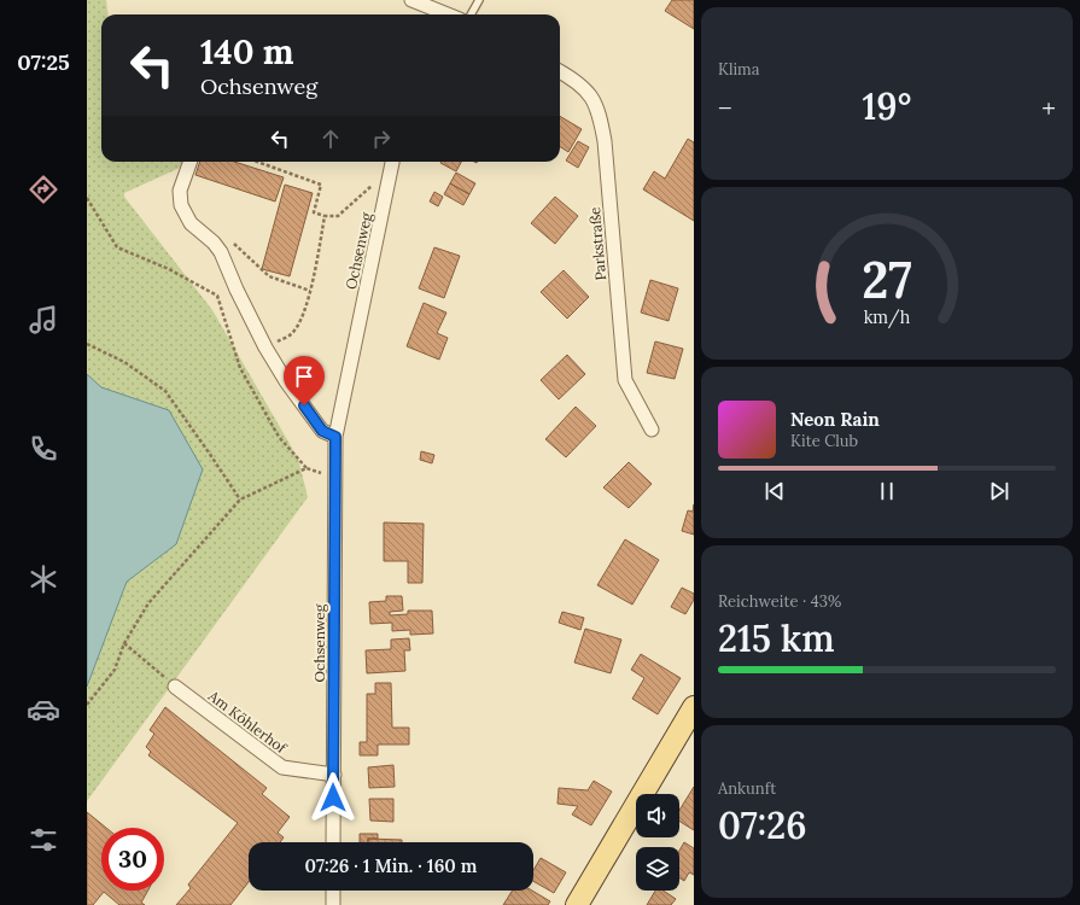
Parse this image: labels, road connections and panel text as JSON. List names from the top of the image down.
{
  "streets": {
    "street": ["Parkstraße", "Ochsenweg", "Am Köhlerhof"]
  },
  "crossings": [
    ["Ochsenweg", "Am Köhlerhof"]
  ],
  "page": {
    "tabs": "07:25",
    "tile": [
      "Klima",
      ["Reichweite · 43%", "215 km"],
      ["Ankunft", "07:26"]
    ],
    "turn": ["140 m", "Ochsenweg"],
    "heat": ["−", "19°", "+"],
    "song": ["Neon Rain", "Kite Club"],
    "limit": "30",
    "trip": "07:26 · 1 Min. · 160 m",
    "gauge": ["27", "km/h"]
  }
}
